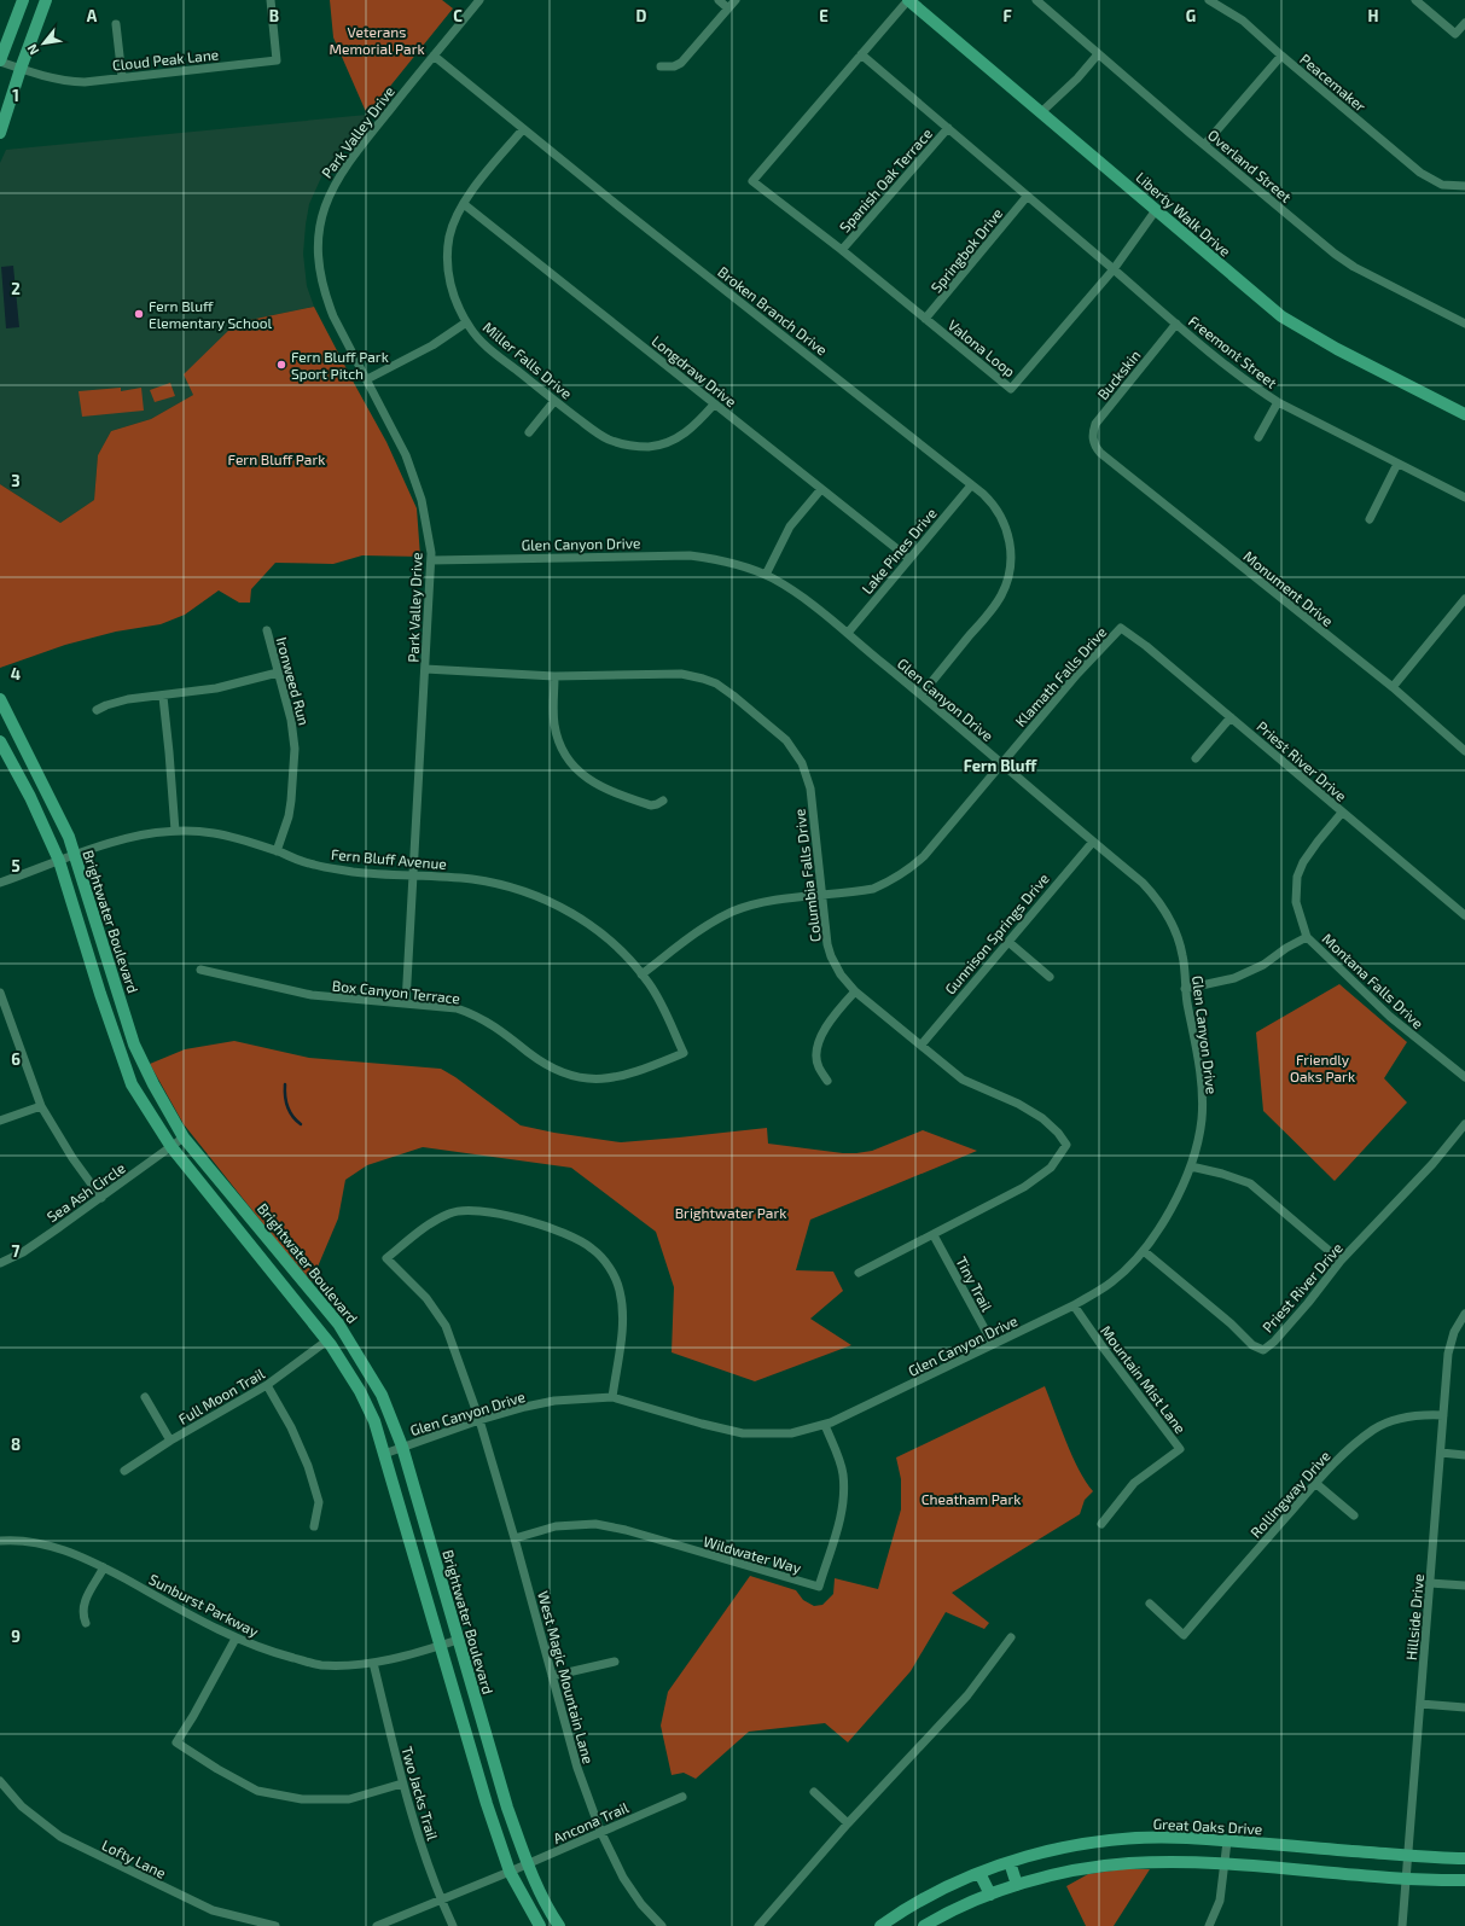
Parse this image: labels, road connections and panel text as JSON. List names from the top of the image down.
{
  "streets": {
    "street": [
      "Cloud Peak Lane",
      "Peacemaker",
      "Park Valley Drive",
      "Overland Street",
      "Spanish Oak Terrace",
      "Liberty Walk Drive",
      "Springbok Drive",
      "Broken Branch Drive",
      "Valona Loop",
      "Freemont Street",
      "Miller Falls Drive",
      "Longdraw Drive",
      "Buckskin",
      "Glen Canyon Drive",
      "Lake Pines Drive",
      "Monument Drive",
      "Klamath Falls Drive",
      "Ironweed Run",
      "Priest River Drive",
      "Fern Bluff Avenue",
      "Columbia Falls Drive",
      "Brightwater Boulevard",
      "Gunnison Springs Drive",
      "Montana Falls Drive",
      "Box Canyon Terrace",
      "Sea Ash Circle",
      "Tiny Trail",
      "Mountain Mist Lane",
      "Full Moon Trail",
      "Rollingway Drive",
      "Wildwater Way",
      "Sunburst Parkway",
      "Hillside Drive",
      "West Magic Mountain Lane",
      "Two Jacks Trail",
      "Ancona Trail",
      "Great Oaks Drive",
      "Lofty Lane"
    ]
  },
  "crossings": [
    ["Peacemaker", "Overland Street"],
    ["Park Valley Drive", "Broken Branch Drive"],
    ["Park Valley Drive", "Glen Canyon Drive"],
    ["Park Valley Drive", "Fern Bluff Avenue"],
    ["Park Valley Drive", "Columbia Falls Drive"],
    ["Park Valley Drive", "Box Canyon Terrace"],
    ["Spanish Oak Terrace", "Valona Loop"],
    ["Liberty Walk Drive", "Valona Loop"],
    ["Springbok Drive", "Valona Loop"],
    ["Broken Branch Drive", "Miller Falls Drive"],
    ["Broken Branch Drive", "Glen Canyon Drive"],
    ["Broken Branch Drive", "Lake Pines Drive"],
    ["Valona Loop", "Freemont Street"],
    ["Freemont Street", "Buckskin"],
    ["Miller Falls Drive", "Longdraw Drive"],
    ["Longdraw Drive", "Lake Pines Drive"],
    ["Buckskin", "Monument Drive"],
    ["Glen Canyon Drive", "Lake Pines Drive"],
    ["Glen Canyon Drive", "Klamath Falls Drive"],
    ["Glen Canyon Drive", "Priest River Drive"],
    ["Glen Canyon Drive", "Brightwater Boulevard"],
    ["Glen Canyon Drive", "Gunnison Springs Drive"],
    ["Glen Canyon Drive", "Tiny Trail"],
    ["Glen Canyon Drive", "Mountain Mist Lane"],
    ["Glen Canyon Drive", "Wildwater Way"],
    ["Glen Canyon Drive", "West Magic Mountain Lane"],
    ["Klamath Falls Drive", "Priest River Drive"],
    ["Klamath Falls Drive", "Fern Bluff Avenue"],
    ["Klamath Falls Drive", "Columbia Falls Drive"],
    ["Ironweed Run", "Fern Bluff Avenue"],
    ["Priest River Drive", "Montana Falls Drive"],
    ["Fern Bluff Avenue", "Brightwater Boulevard"],
    ["Fern Bluff Avenue", "Box Canyon Terrace"],
    ["Columbia Falls Drive", "Gunnison Springs Drive"],
    ["Columbia Falls Drive", "Tiny Trail"],
    ["Brightwater Boulevard", "Sea Ash Circle"],
    ["Brightwater Boulevard", "Sunburst Parkway"],
    ["Brightwater Boulevard", "Ancona Trail"],
    ["Rollingway Drive", "Hillside Drive"],
    ["Wildwater Way", "West Magic Mountain Lane"],
    ["Sunburst Parkway", "Two Jacks Trail"],
    ["Hillside Drive", "Great Oaks Drive"],
    ["West Magic Mountain Lane", "Ancona Trail"]
  ],
  "districts": ["Fern Bluff"],
  "parks": [
    "Veterans Memorial Park",
    "Fern Bluff Park",
    "Friendly Oaks Park",
    "Brightwater Park",
    "Cheatham Park"
  ],
  "places": ["Fern Bluff Elementary School", "Fern Bluff Park Sport Pitch"],
  "north": "bottom left",
  "grid": {
    "columns": [
      "A",
      "B",
      "C",
      "D",
      "E",
      "F",
      "G",
      "H"
    ],
    "rows": [
      "1",
      "2",
      "3",
      "4",
      "5",
      "6",
      "7",
      "8",
      "9"
    ]
  }
}
